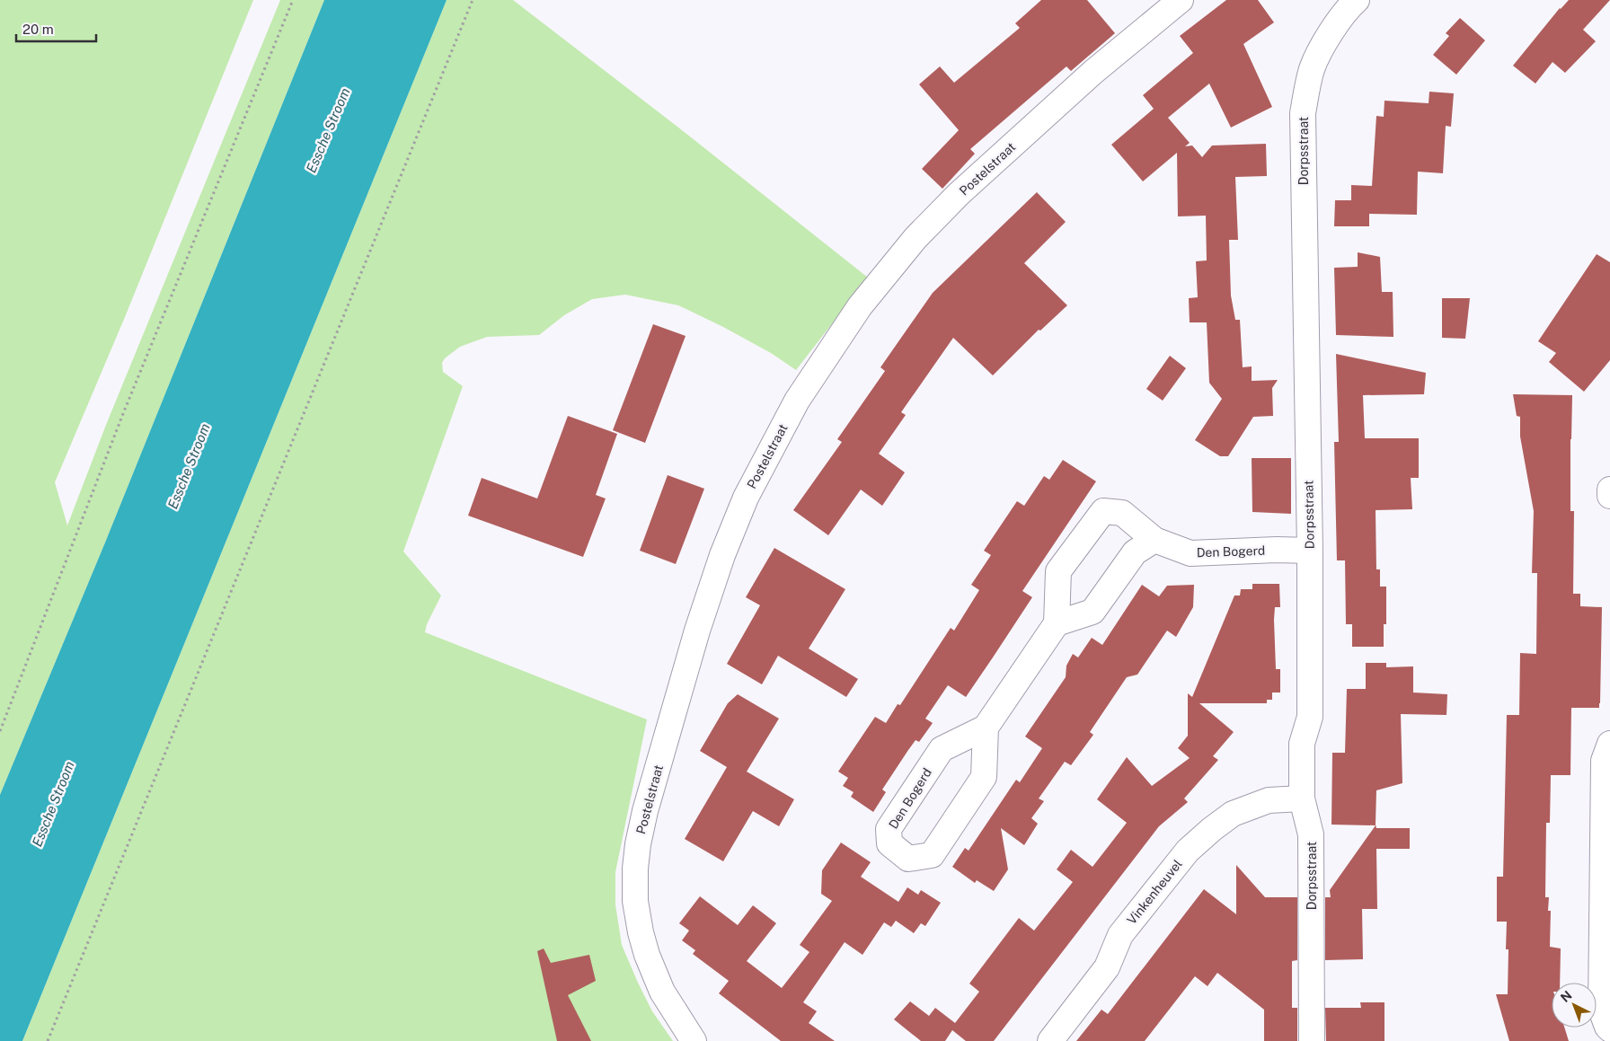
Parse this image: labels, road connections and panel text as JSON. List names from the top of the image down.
{
  "streets": {
    "street": [
      "Dorpsstraat",
      "Postelstraat",
      "Den Bogerd",
      "Vinkenheuvel"
    ]
  },
  "crossings": [
    ["Dorpsstraat", "Den Bogerd"],
    ["Dorpsstraat", "Vinkenheuvel"]
  ],
  "water": ["Essche Stroom"],
  "scale_bar": "20 m",
  "north": "top left"
}
